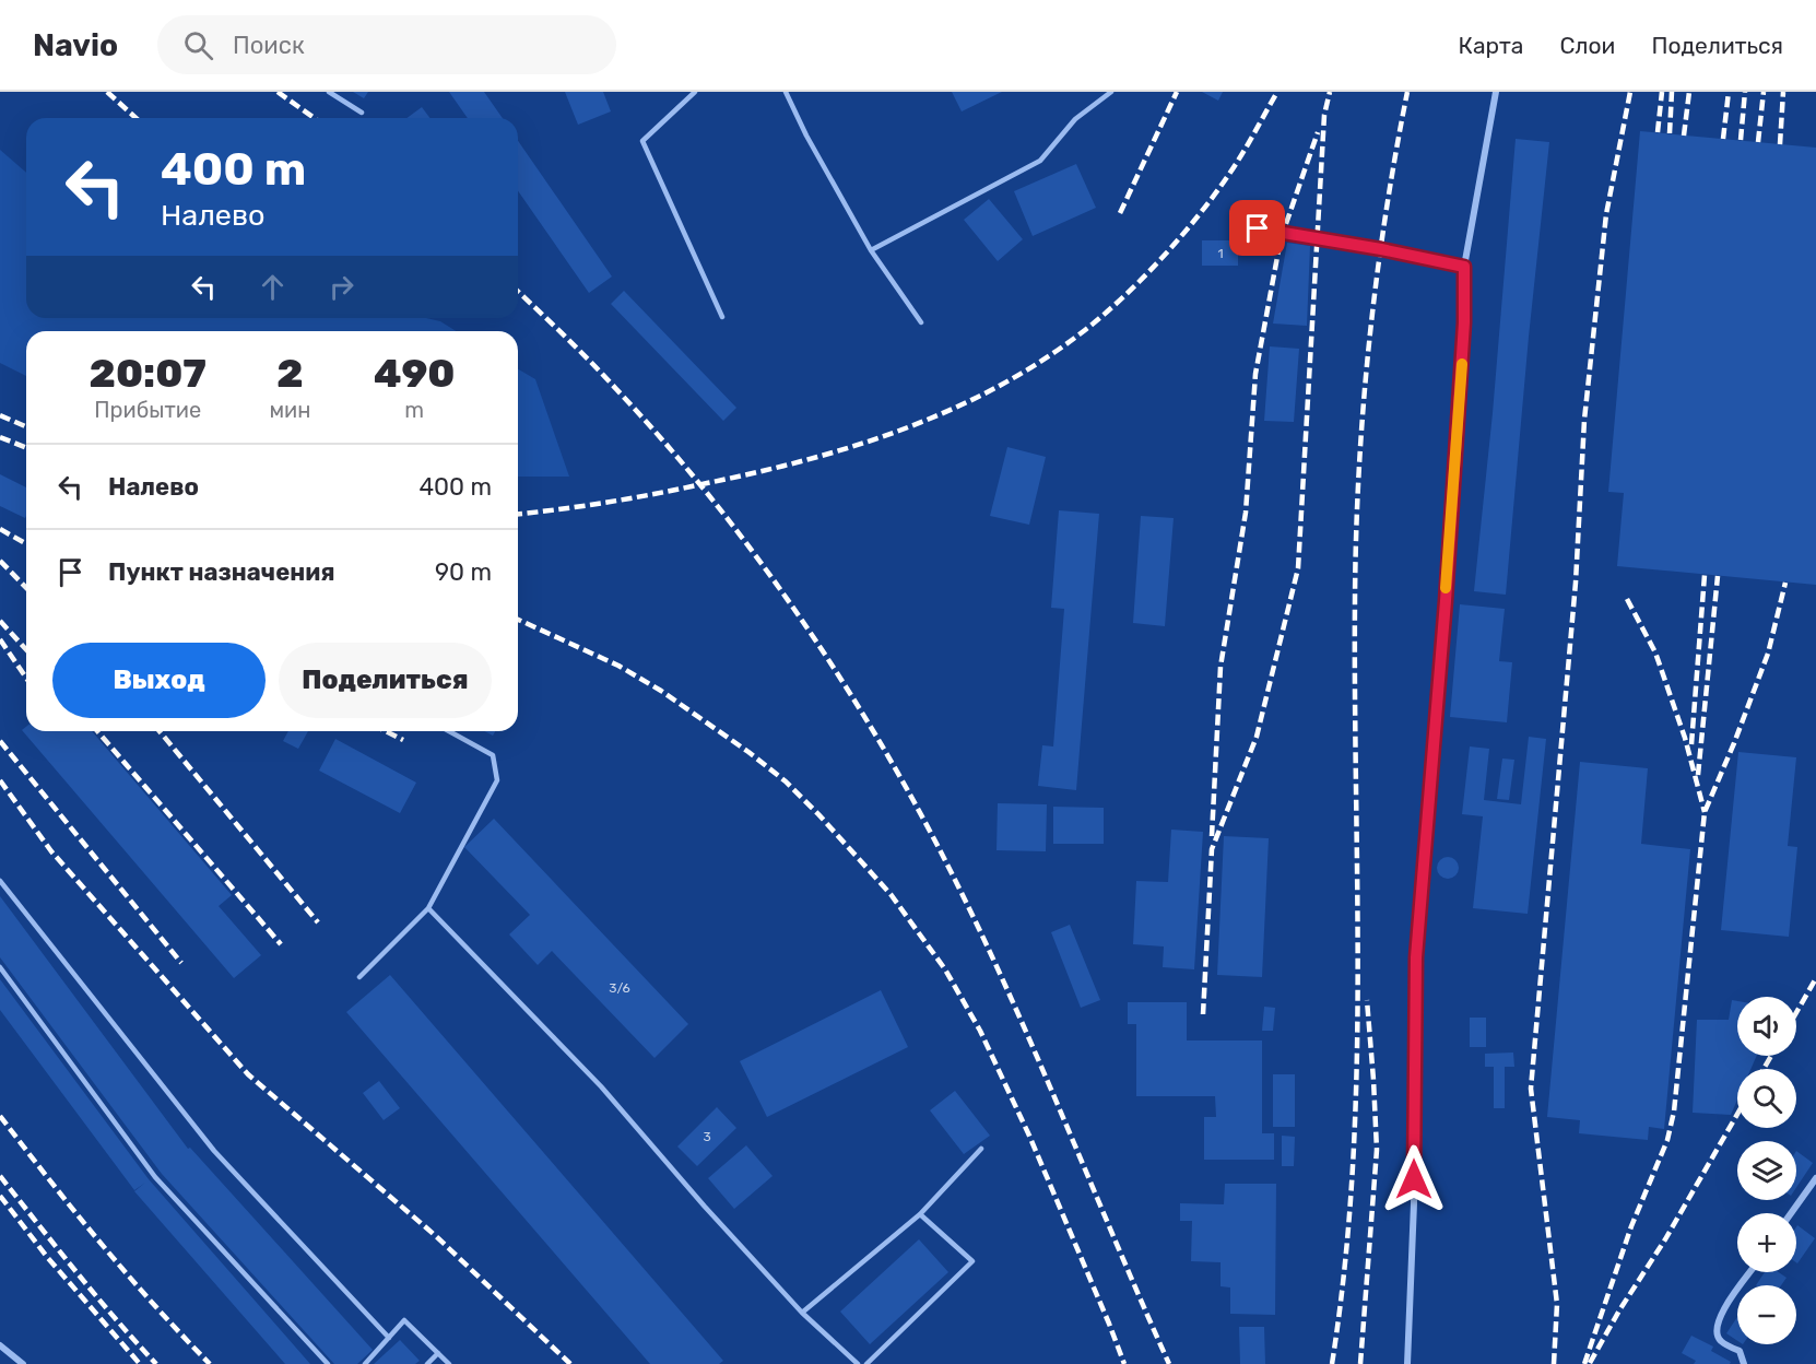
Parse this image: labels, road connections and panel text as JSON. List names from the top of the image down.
{
  "house_numbers": ["1", "3/6", "3"],
  "page": {
    "header": "Navio",
    "search": "Поиск",
    "nav": ["Карта", "Слои", "Поделиться"],
    "turn": ["400 m", "Налево"],
    "eta": [
      "20:07",
      "Прибытие",
      "2",
      "мин",
      "490",
      "m"
    ],
    "list": [
      {
        "name": "Налево",
        "value": "400 m"
      },
      {
        "name": "Пункт назначения",
        "value": "90 m"
      }
    ],
    "buttons": ["Выход", "Поделиться"],
    "map_buttons": ["+", "−"]
  }
}
